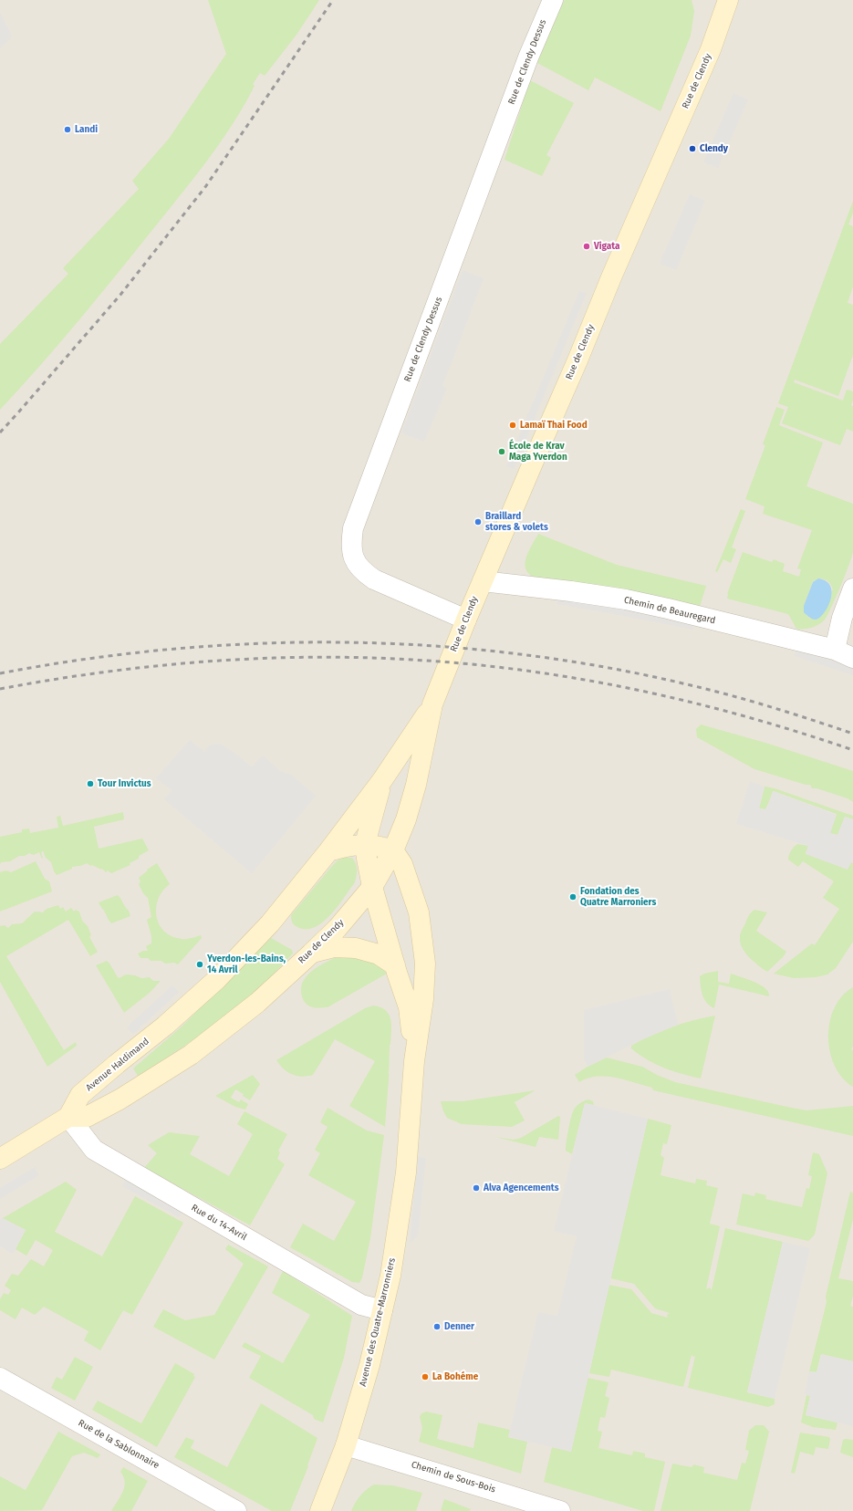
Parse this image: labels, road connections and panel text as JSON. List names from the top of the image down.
{
  "streets": {
    "main road": ["Rue de Clendy", "Avenue Haldimand", "Avenue des Quatre-Marronniers"],
    "street": [
      "Rue de Clendy Dessus",
      "Chemin de Beauregard",
      "Rue du 14-Avril",
      "Rue de la Sablonnaire",
      "Chemin de Sous-Bois"
    ]
  },
  "crossings": [
    ["Rue de Clendy Dessus", "Rue de Clendy"],
    ["Rue de Clendy", "Chemin de Beauregard"],
    ["Rue de Clendy", "Avenue Haldimand"],
    ["Rue de Clendy", "Rue du 14-Avril"],
    ["Avenue Haldimand", "Rue du 14-Avril"],
    ["Rue du 14-Avril", "Avenue des Quatre-Marronniers"],
    ["Avenue des Quatre-Marronniers", "Chemin de Sous-Bois"]
  ],
  "places": [
    "Landi",
    "Clendy",
    "Vigata",
    "Lamaï Thai Food",
    "École de Krav Maga Yverdon",
    "Braillard stores & volets",
    "Tour Invictus",
    "Fondation des Quatre Marroniers",
    "Yverdon-les-Bains, 14 Avril",
    "Alva Agencements",
    "Denner",
    "La Bohéme"
  ]
}
